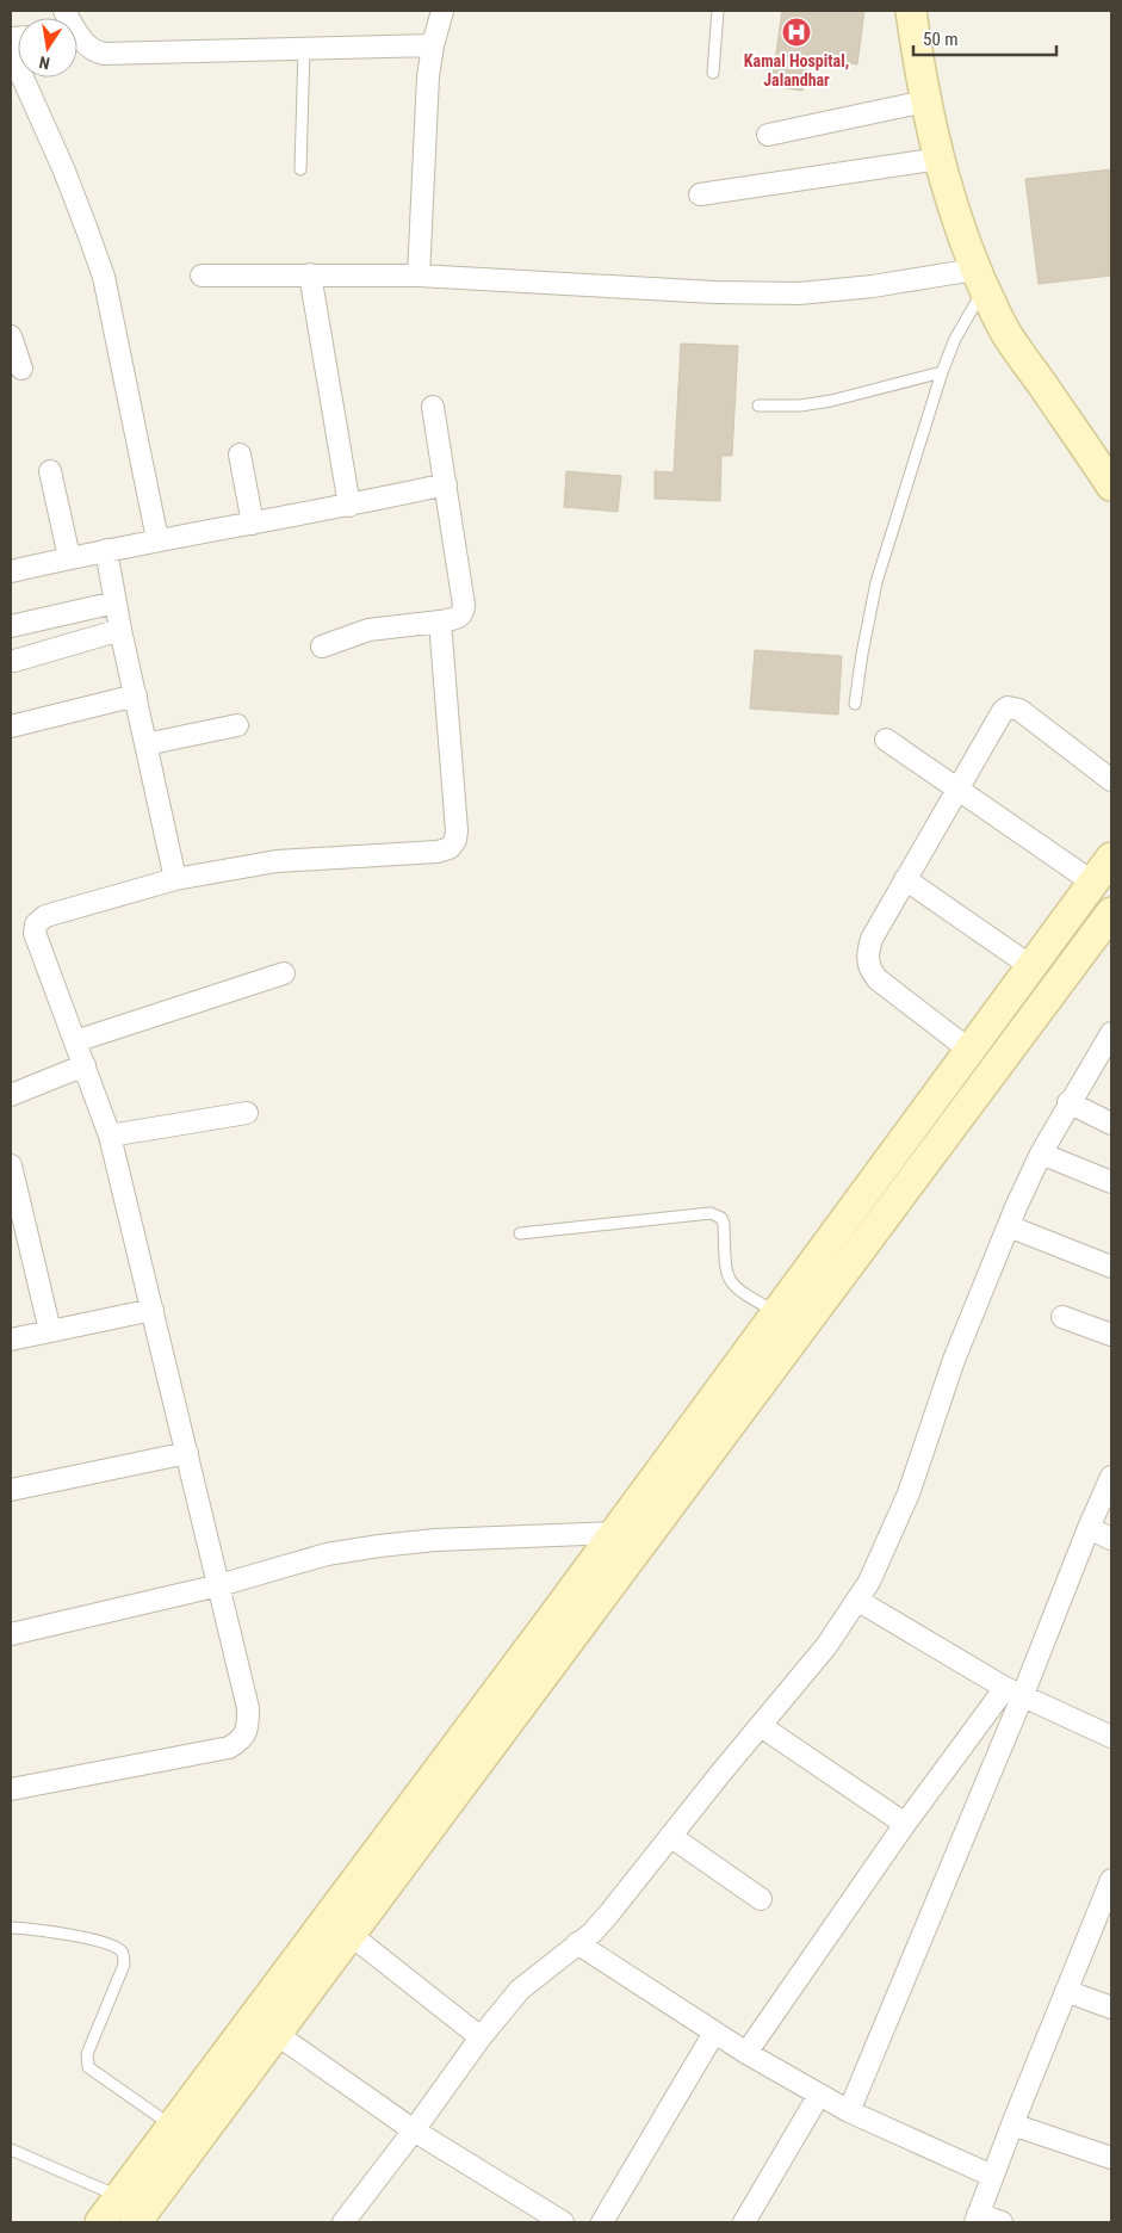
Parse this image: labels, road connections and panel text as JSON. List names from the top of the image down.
{
  "places": {
    "hospital": ["Kamal Hospital, Jalandhar"]
  },
  "scale_bar": "50 m",
  "north": "bottom"
}
